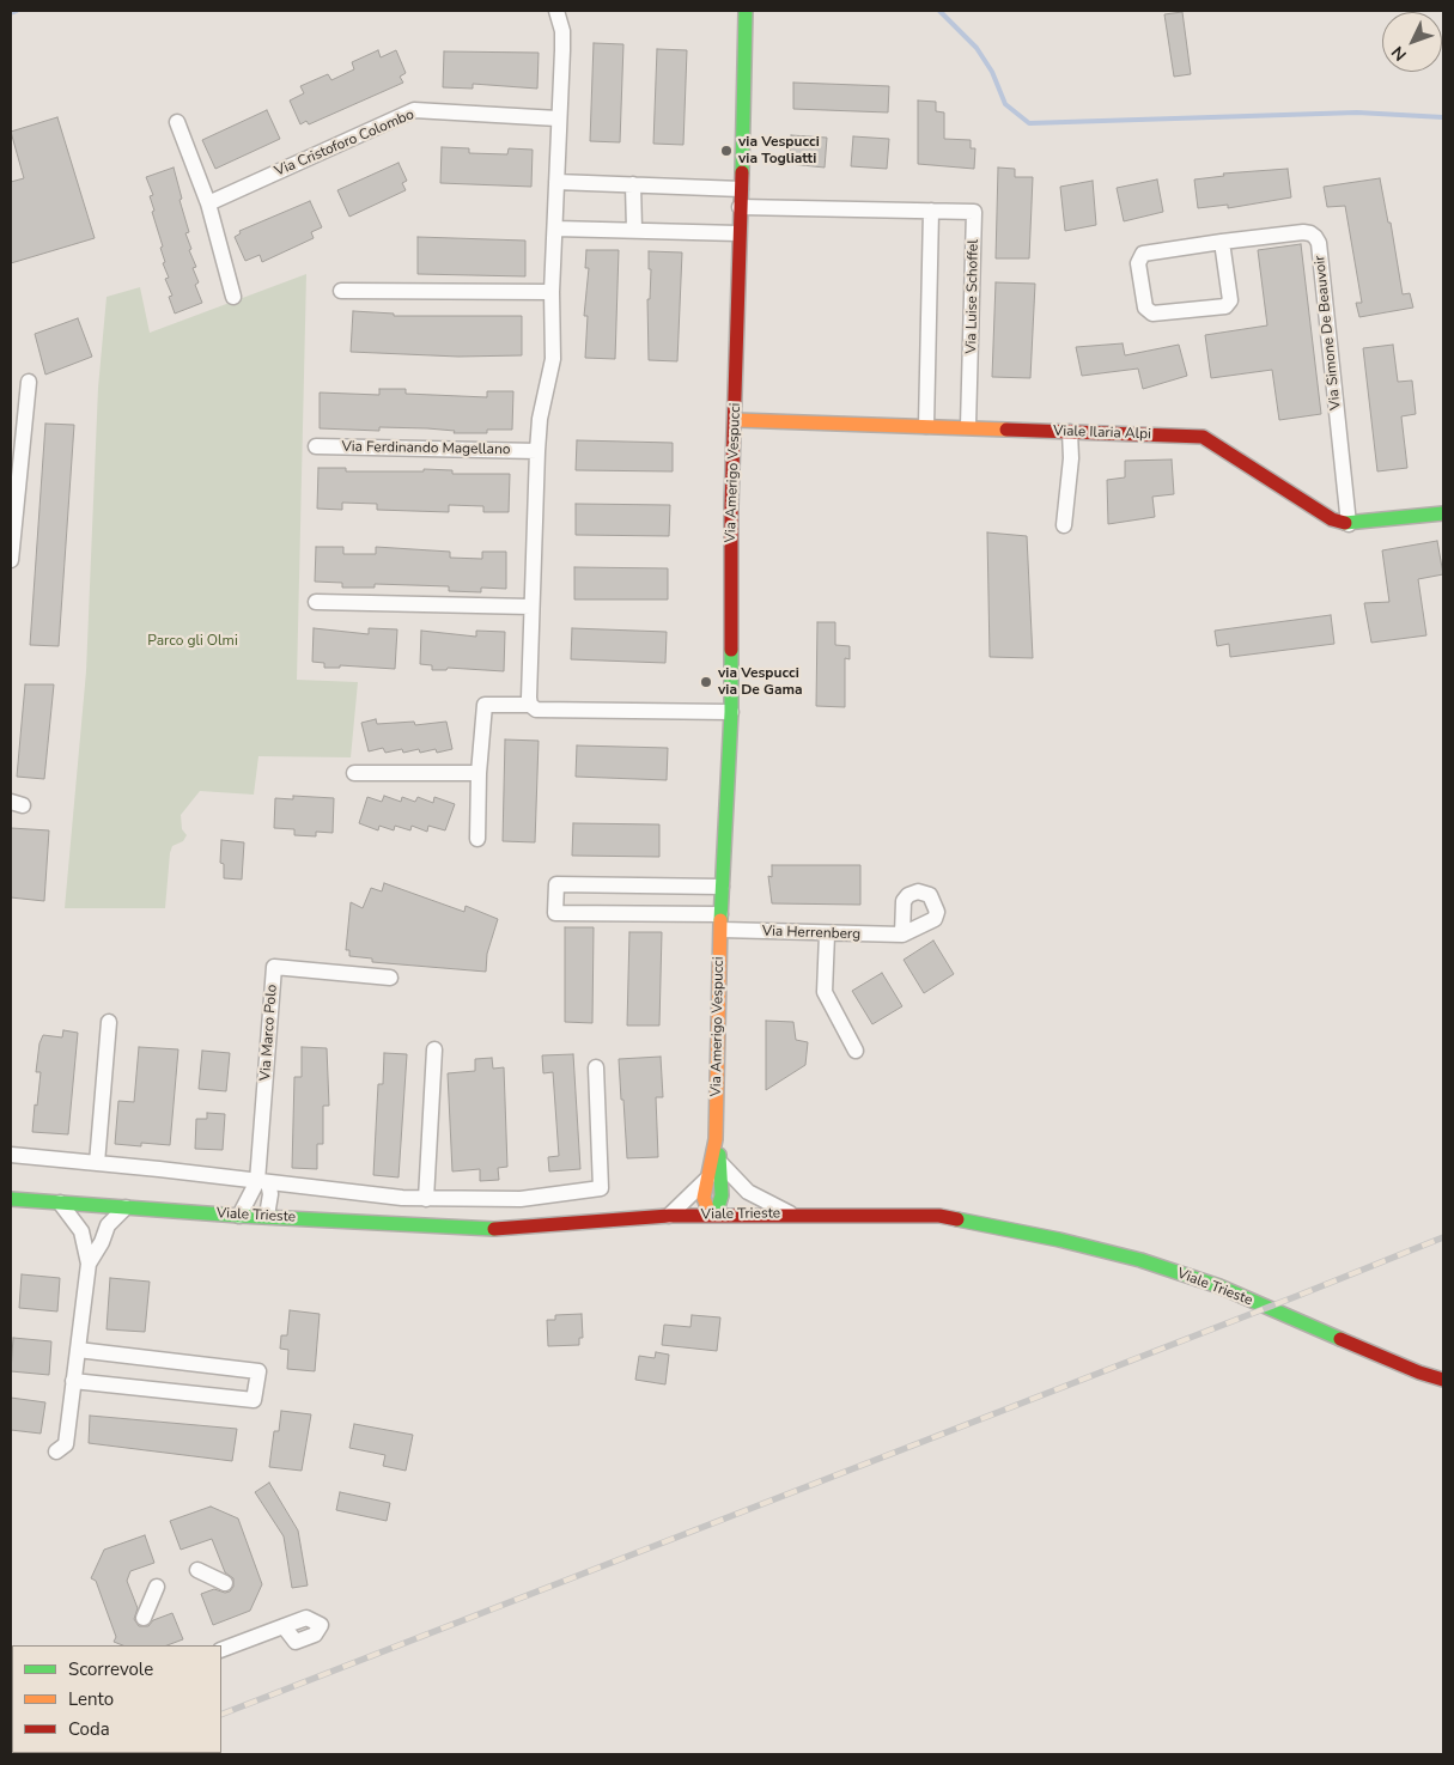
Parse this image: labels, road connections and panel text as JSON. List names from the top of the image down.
{
  "streets": {
    "street": [
      "Via Cristoforo Colombo",
      "Via Luise Schoffel",
      "Via Simone De Beauvoir",
      "Viale Ilaria Alpi",
      "Via Ferdinando Magellano",
      "Via Amerigo Vespucci",
      "Via Herrenberg",
      "Via Marco Polo",
      "Viale Trieste"
    ]
  },
  "crossings": [
    ["Via Luise Schoffel", "Viale Ilaria Alpi"],
    ["Via Luise Schoffel", "Via Amerigo Vespucci"],
    ["Via Simone De Beauvoir", "Viale Ilaria Alpi"],
    ["Viale Ilaria Alpi", "Via Amerigo Vespucci"],
    ["Via Amerigo Vespucci", "Via Herrenberg"],
    ["Via Amerigo Vespucci", "Viale Trieste"],
    ["Via Marco Polo", "Viale Trieste"]
  ],
  "parks": ["Parco gli Olmi"],
  "places": ["via Vespucci via Togliatti", "via Vespucci via De Gama"],
  "legend": ["Scorrevole", "Lento", "Coda"],
  "north": "bottom left"
}
